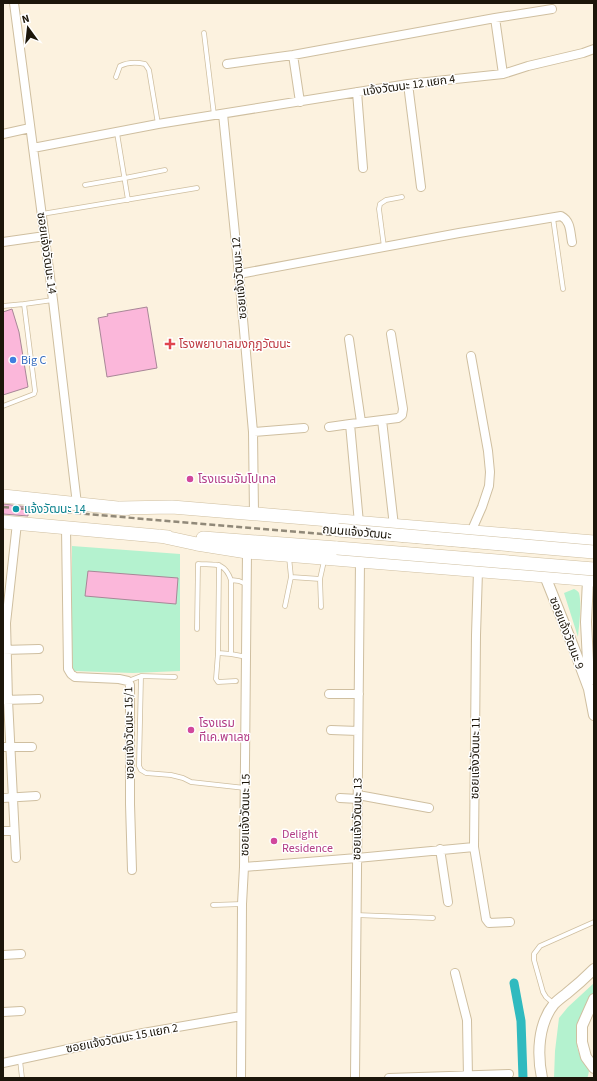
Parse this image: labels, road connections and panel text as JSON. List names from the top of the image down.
{
  "streets": {
    "main road": ["ถนนแจ้งวัฒนะ"],
    "street": [
      "แจ้งวัฒนะ 12 แยก 4",
      "ซอยแจ้งวัฒนะ 14",
      "ซอยแจ้งวัฒนะ 12",
      "ซอยแจ้งวัฒนะ 9",
      "ซอยแจ้งวัฒนะ 15/1",
      "ซอยแจ้งวัฒนะ 11",
      "ซอยแจ้งวัฒนะ 15",
      "ซอยแจ้งวัฒนะ 13",
      "ซอยแจ้งวัฒนะ 15 แยก 2"
    ]
  },
  "crossings": [
    ["แจ้งวัฒนะ 12 แยก 4", "ซอยแจ้งวัฒนะ 14"],
    ["แจ้งวัฒนะ 12 แยก 4", "ซอยแจ้งวัฒนะ 12"],
    ["ซอยแจ้งวัฒนะ 14", "ถนนแจ้งวัฒนะ"],
    ["ซอยแจ้งวัฒนะ 12", "ถนนแจ้งวัฒนะ"],
    ["ถนนแจ้งวัฒนะ", "ซอยแจ้งวัฒนะ 9"],
    ["ถนนแจ้งวัฒนะ", "ซอยแจ้งวัฒนะ 15/1"],
    ["ถนนแจ้งวัฒนะ", "ซอยแจ้งวัฒนะ 11"],
    ["ถนนแจ้งวัฒนะ", "ซอยแจ้งวัฒนะ 15"],
    ["ถนนแจ้งวัฒนะ", "ซอยแจ้งวัฒนะ 13"],
    ["ซอยแจ้งวัฒนะ 15", "ซอยแจ้งวัฒนะ 15 แยก 2"]
  ],
  "places": {
    "health": ["โรงพยาบาลมงกุฎวัฒนะ"],
    "other": [
      "Big C",
      "โรงแรมจัมโปเทล",
      "แจ้งวัฒนะ 14",
      "โรงแรม ทีเค.พาเลซ",
      "Delight Residence"
    ]
  },
  "north": "top"
}
